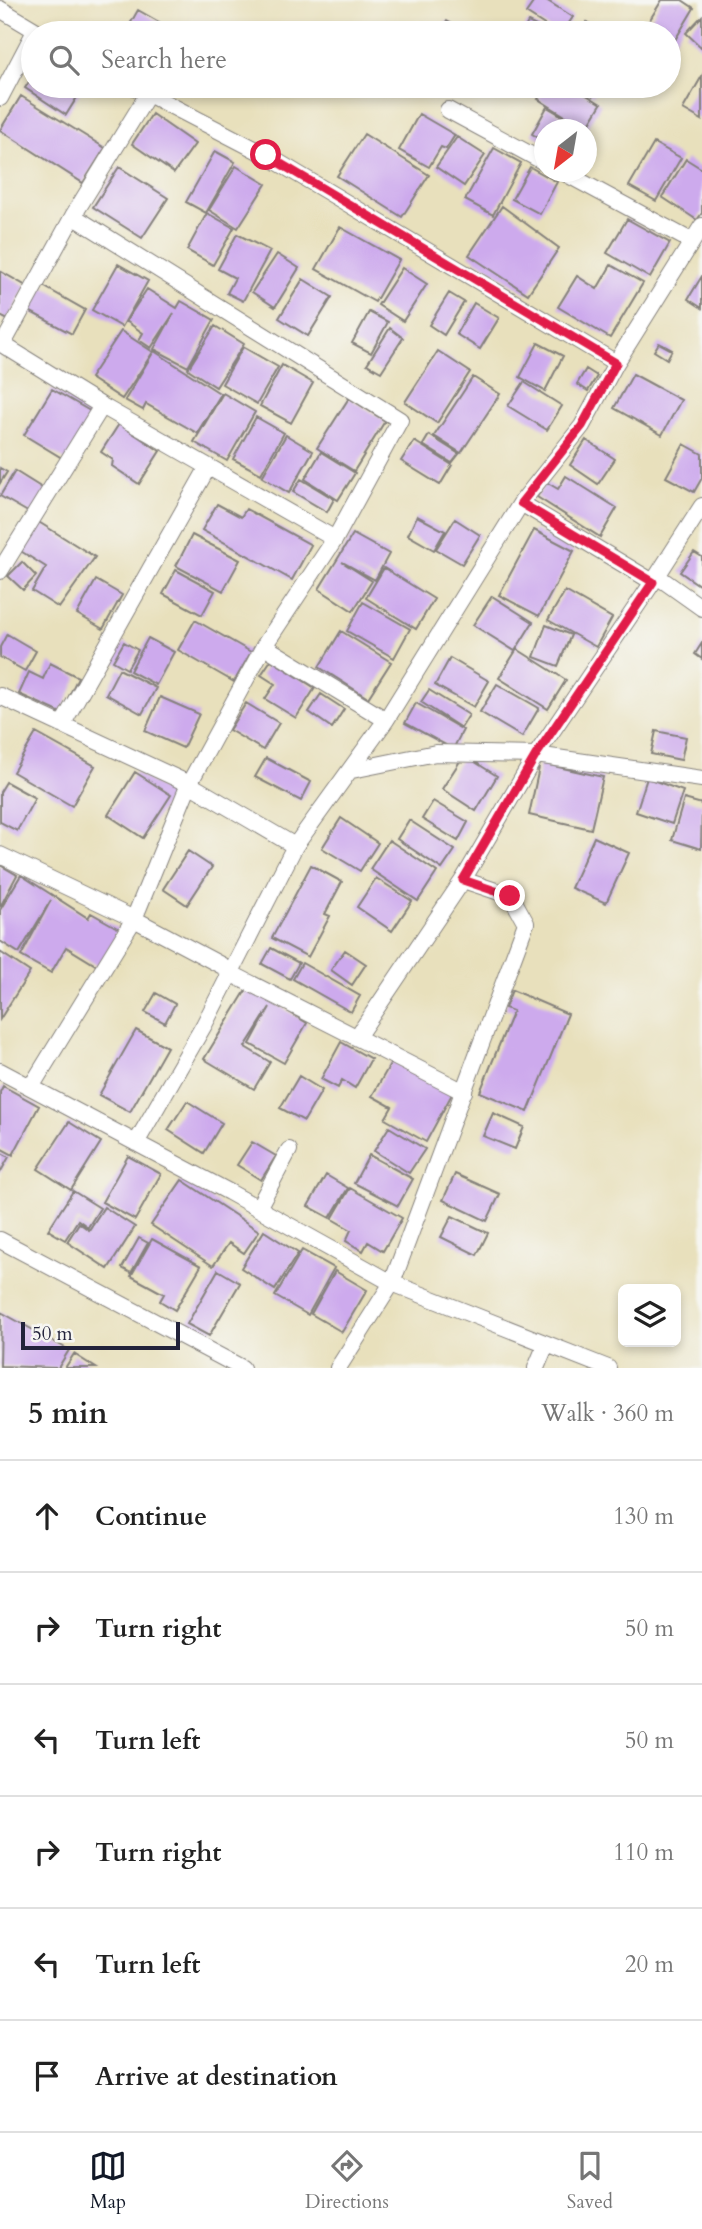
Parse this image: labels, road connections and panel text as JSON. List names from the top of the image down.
{
  "scale_bar": "50 m",
  "north": "bottom left",
  "page": {
    "search": "Search here",
    "scale": "50 m",
    "heading": ["5 min", "Walk · 360 m"],
    "list": [
      ["Continue", "130 m"],
      ["Turn right", "50 m"],
      ["Turn left", "50 m"],
      ["Turn right", "110 m"],
      ["Turn left", "20 m"],
      "Arrive at destination"
    ],
    "nav": ["Map", "Directions", "Saved"]
  }
}
